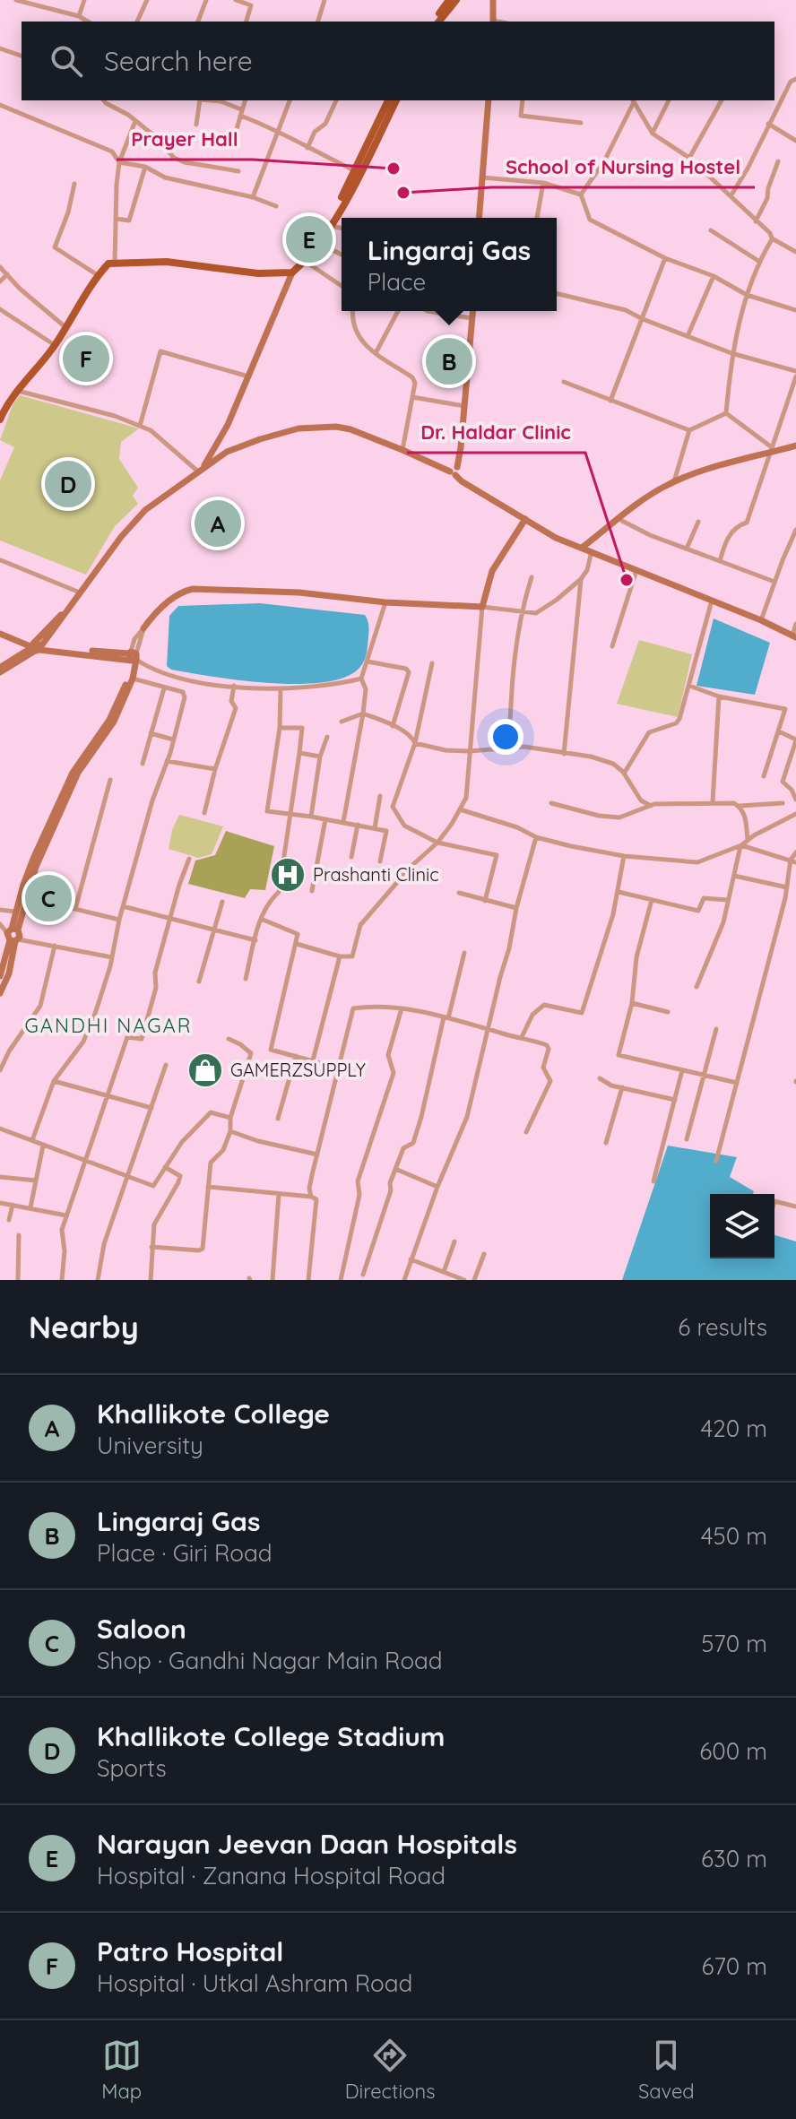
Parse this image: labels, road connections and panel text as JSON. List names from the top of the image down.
{
  "districts": ["GANDHI NAGAR"],
  "places": {
    "other": ["Prayer Hall", "School of Nursing Hostel", "Dr. Haldar Clinic"],
    "hospital": ["Prashanti Clinic"],
    "shop": ["GAMERZSUPPLY"]
  },
  "page": {
    "search": "Search here",
    "pins": [
      "E",
      "F",
      "B",
      "D",
      "A",
      "C"
    ],
    "popup": ["Lingaraj Gas", "Place"],
    "heading": ["Nearby", "6 results"],
    "list": [
      {
        "mark": "A",
        "name": "Khallikote College",
        "note": "University",
        "value": "420 m"
      },
      {
        "mark": "B",
        "name": "Lingaraj Gas",
        "note": "Place · Giri Road",
        "value": "450 m"
      },
      {
        "mark": "C",
        "name": "Saloon",
        "note": "Shop · Gandhi Nagar Main Road",
        "value": "570 m"
      },
      {
        "mark": "D",
        "name": "Khallikote College Stadium",
        "note": "Sports",
        "value": "600 m"
      },
      {
        "mark": "E",
        "name": "Narayan Jeevan Daan Hospitals",
        "note": "Hospital · Zanana Hospital Road",
        "value": "630 m"
      },
      {
        "mark": "F",
        "name": "Patro Hospital",
        "note": "Hospital · Utkal Ashram Road",
        "value": "670 m"
      }
    ],
    "nav": ["Map", "Directions", "Saved"]
  }
}
